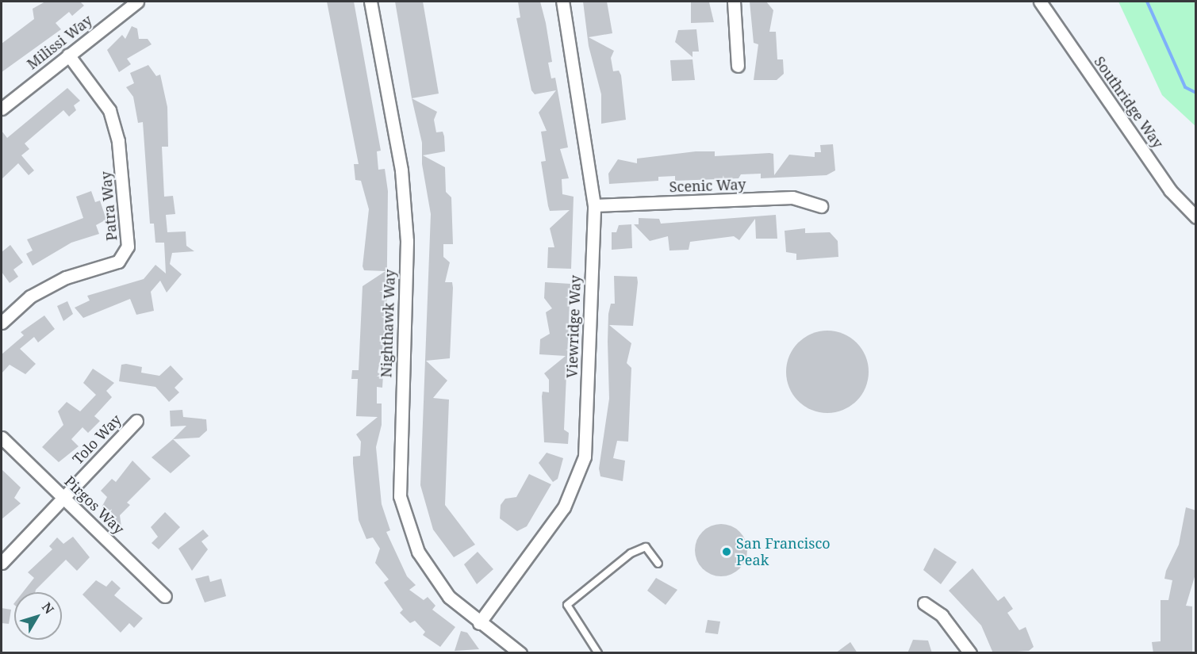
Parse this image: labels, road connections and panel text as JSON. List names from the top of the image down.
{
  "streets": {
    "street": [
      "Milissi Way",
      "Southridge Way",
      "Scenic Way",
      "Patra Way",
      "Nighthawk Way",
      "Viewridge Way",
      "Tolo Way",
      "Pirgos Way"
    ]
  },
  "crossings": [
    ["Milissi Way", "Patra Way"],
    ["Scenic Way", "Viewridge Way"],
    ["Nighthawk Way", "Viewridge Way"],
    ["Tolo Way", "Pirgos Way"]
  ],
  "places": ["San Francisco Peak"],
  "north": "top right"
}
